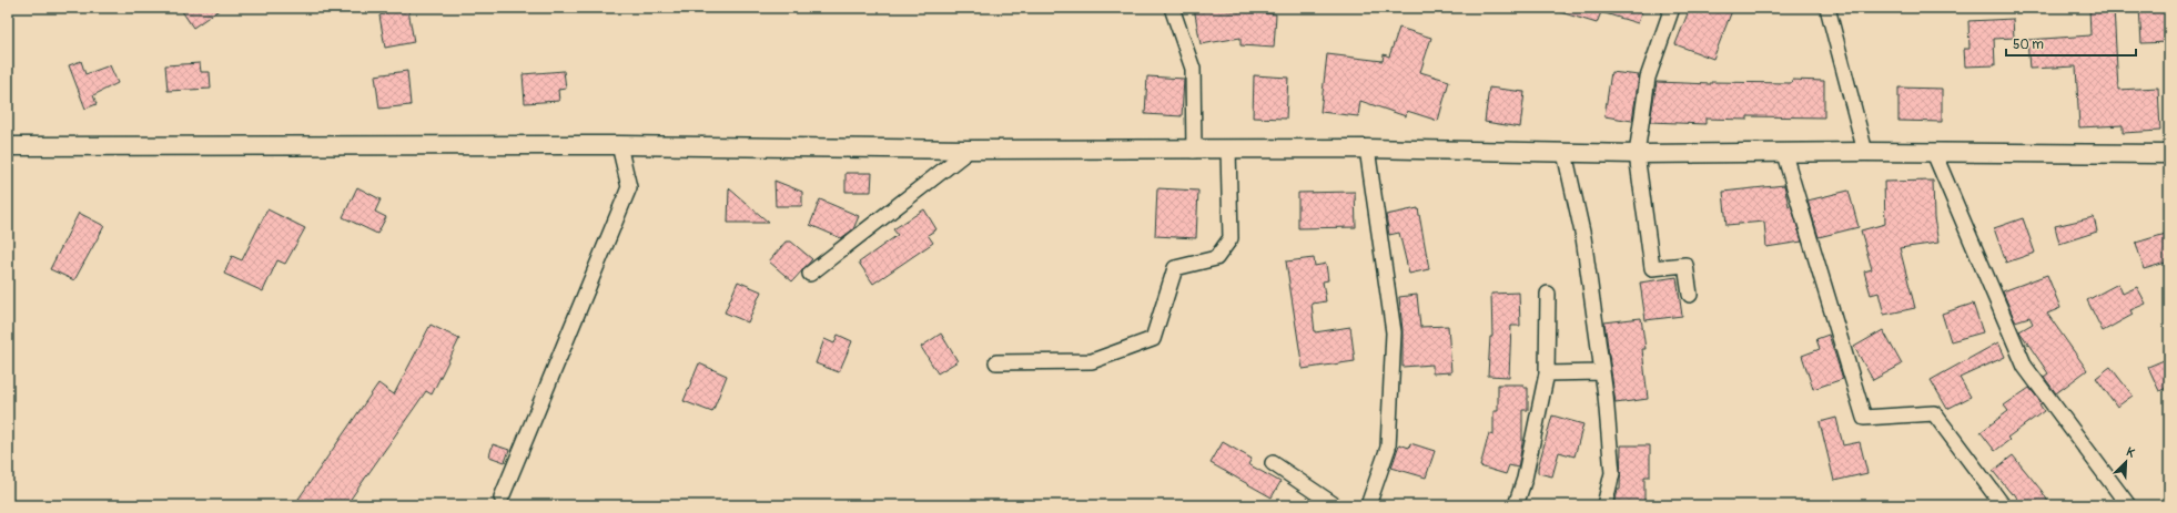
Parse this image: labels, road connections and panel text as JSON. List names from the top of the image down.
{
  "scale_bar": "50 m",
  "north": "top right"
}
